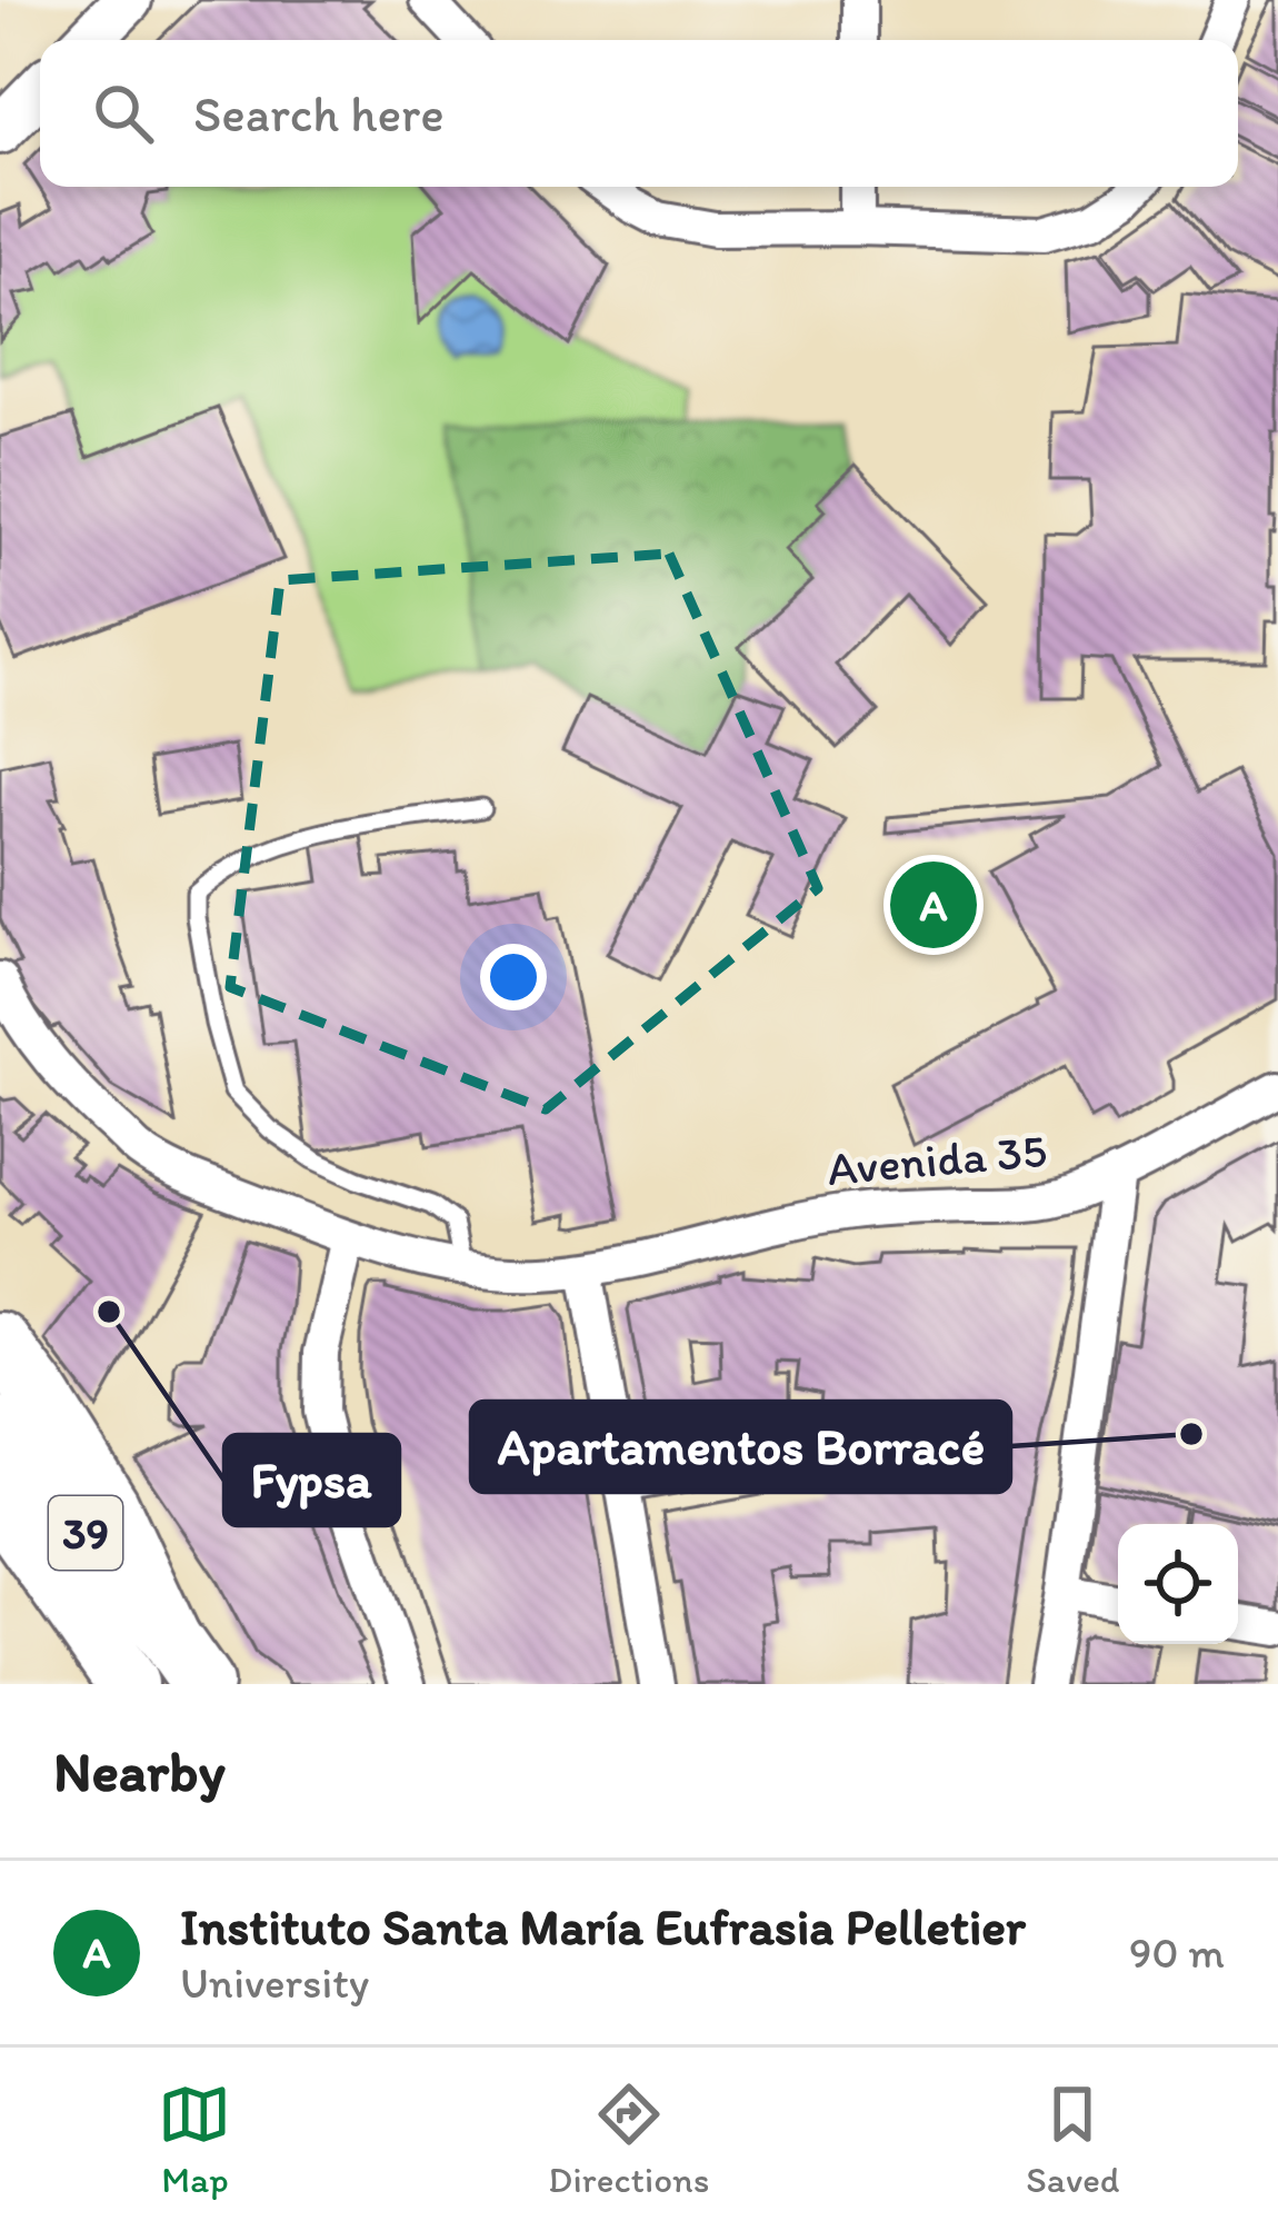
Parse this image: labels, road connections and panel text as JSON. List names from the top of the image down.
{
  "streets": {
    "highway": ["39"],
    "street": ["Avenida 35"]
  },
  "places": ["Fypsa", "Apartamentos Borracé"],
  "page": {
    "search": "Search here",
    "pins": "A",
    "heading": "Nearby",
    "list": [
      {
        "mark": "A",
        "name": "Instituto Santa María Eufrasia Pelletier",
        "note": "University",
        "value": "90 m"
      }
    ],
    "nav": ["Map", "Directions", "Saved"]
  }
}
